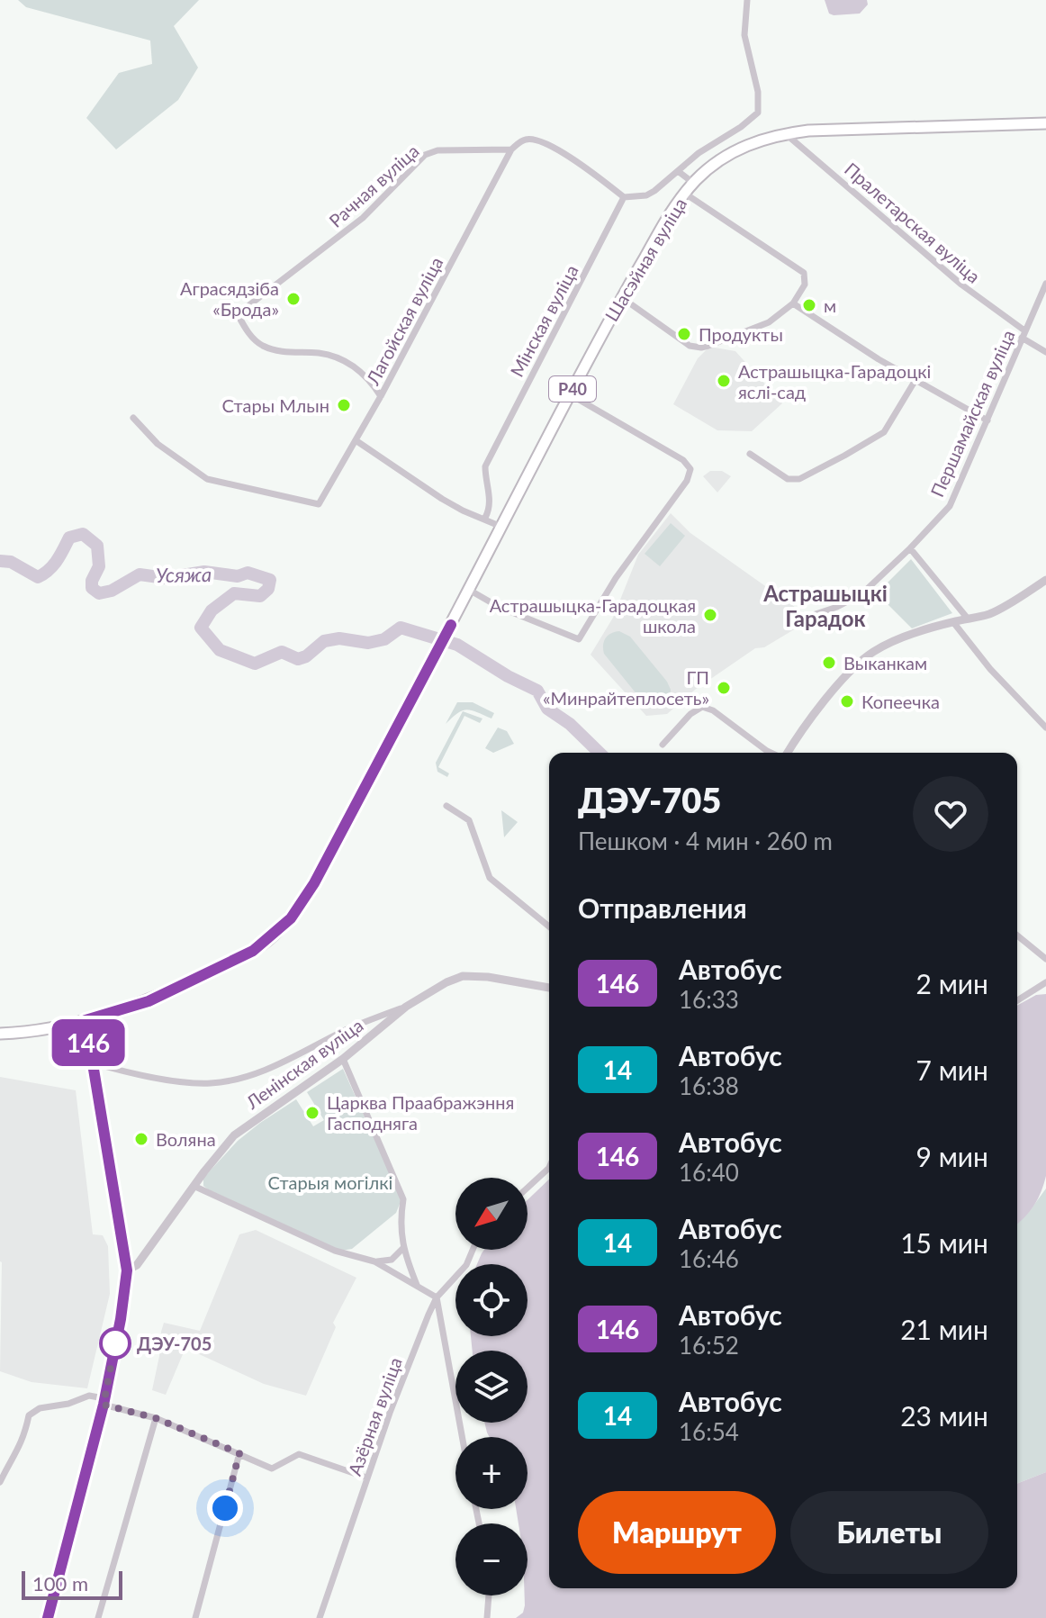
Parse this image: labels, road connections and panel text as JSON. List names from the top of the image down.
{
  "streets": {
    "main road": ["Шасэйная вуліца", "Р40"],
    "street": [
      "Рачная вуліца",
      "Пралетарская вуліца",
      "Лагойская вуліца",
      "Мінская вуліца",
      "Першамайская вуліца",
      "Ленінская вуліца",
      "Азёрная вуліца"
    ]
  },
  "crossings": [
    ["Рачная вуліца", "Лагойская вуліца"],
    ["Рачная вуліца", "Мінская вуліца"],
    ["Пралетарская вуліца", "Шасэйная вуліца"],
    ["Пралетарская вуліца", "Першамайская вуліца"],
    ["Шасэйная вуліца", "Р40"]
  ],
  "districts": ["Астрашыцкі Гарадок"],
  "water": ["Усяжа"],
  "parks": ["Старыя могілкі"],
  "places": [
    "Аграсядзіба «Брода»",
    "м",
    "Продукты",
    "Астрашыцка-Гарадоцкі яслі-сад",
    "Стары Млын",
    "Астрашыцка-Гарадоцкая школа",
    "Выканкам",
    "ГП «Минрайтеплосеть»",
    "Копеечка",
    "Царква Праабражэння Гасподняга",
    "Воляна",
    "ДЭУ-705"
  ],
  "lines": ["bus line 146"],
  "scale_bar": "100 m",
  "north": "bottom left",
  "page": {
    "on_map": "146",
    "heading": [
      ["ДЭУ-705", "Пешком · 4 мин · 260 m"],
      "Отправления"
    ],
    "list": [
      {
        "mark": "146",
        "name": "Автобус",
        "note": "16:33",
        "value": "2 мин"
      },
      {
        "mark": "14",
        "name": "Автобус",
        "note": "16:38",
        "value": "7 мин"
      },
      {
        "mark": "146",
        "name": "Автобус",
        "note": "16:40",
        "value": "9 мин"
      },
      {
        "mark": "14",
        "name": "Автобус",
        "note": "16:46",
        "value": "15 мин"
      },
      {
        "mark": "146",
        "name": "Автобус",
        "note": "16:52",
        "value": "21 мин"
      },
      {
        "mark": "14",
        "name": "Автобус",
        "note": "16:54",
        "value": "23 мин"
      }
    ],
    "map_buttons": ["+", "−"],
    "buttons": ["Маршрут", "Билеты"],
    "scale": "100 m"
  }
}
